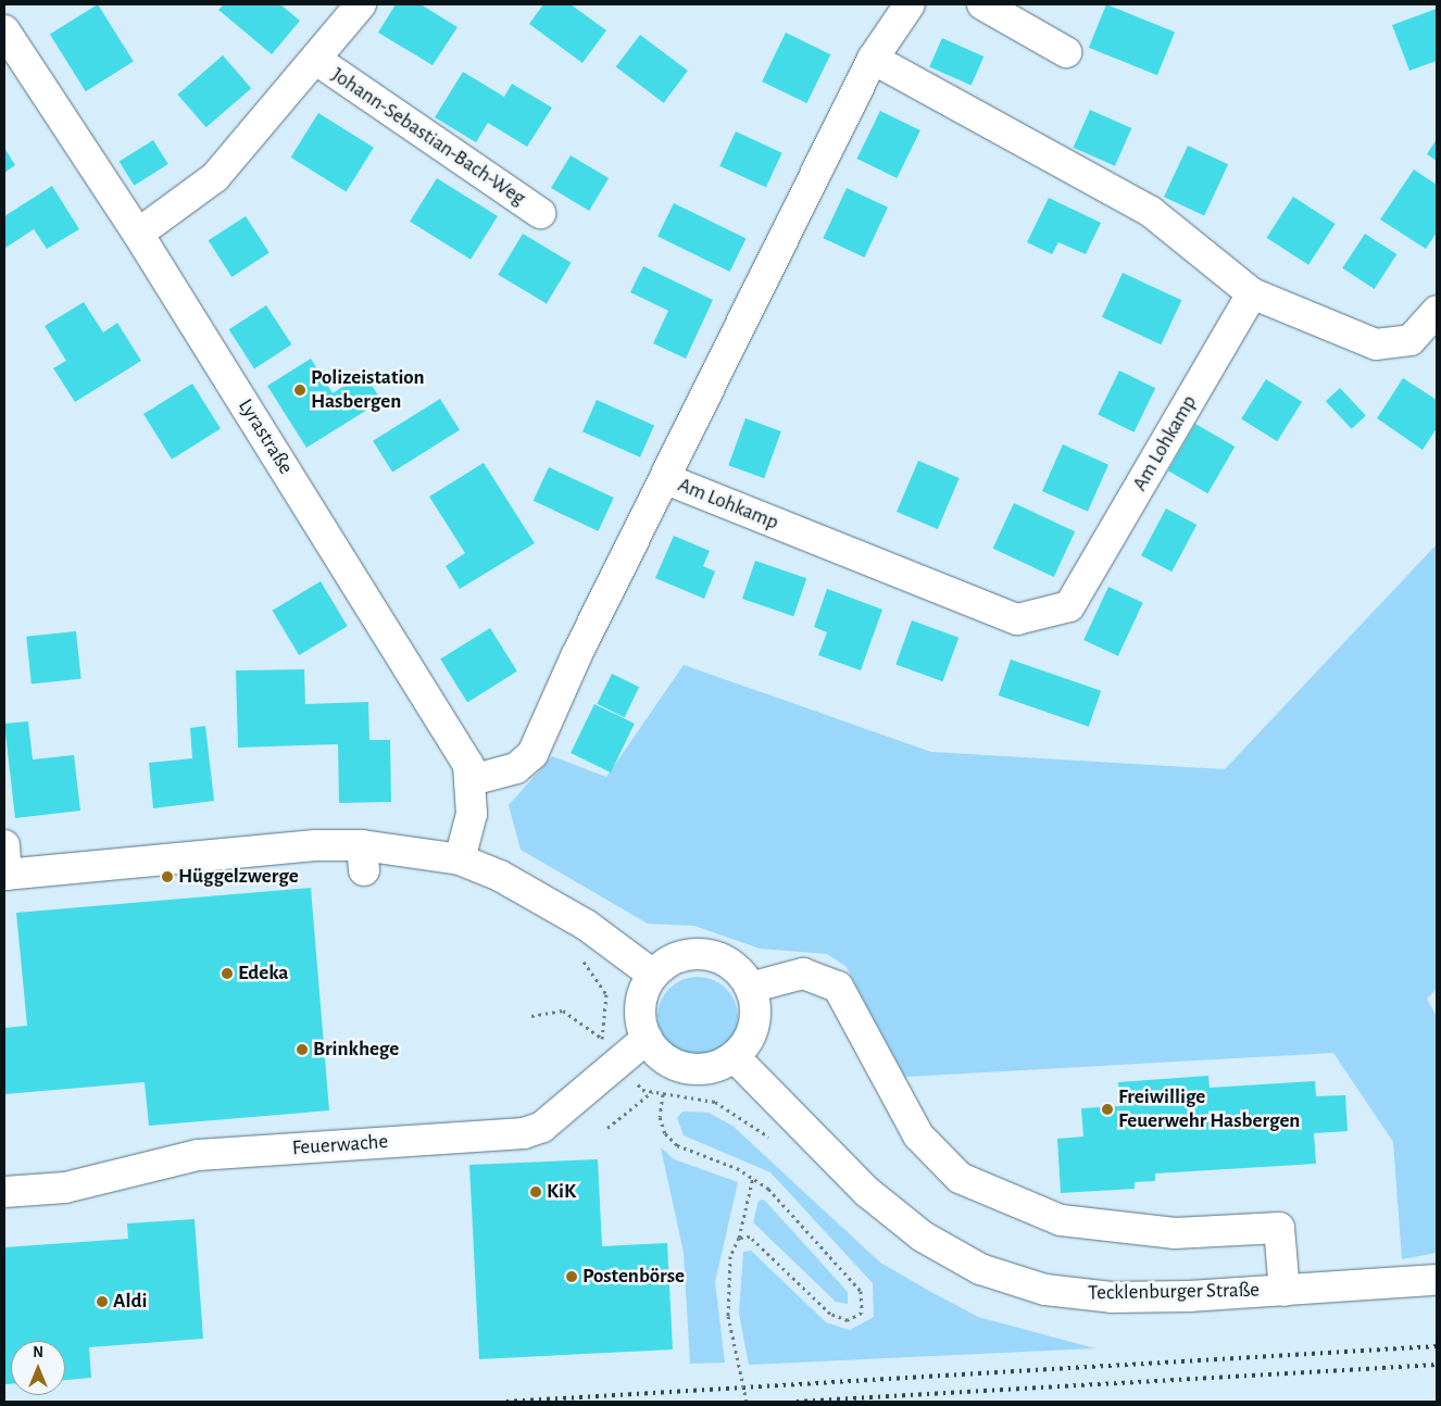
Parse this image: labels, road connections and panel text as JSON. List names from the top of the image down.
{
  "streets": {
    "street": [
      "Johann-Sebastian-Bach-Weg",
      "Lyrastraße",
      "Am Lohkamp",
      "Feuerwache",
      "Tecklenburger Straße"
    ]
  },
  "crossings": [
    ["Lyrastraße", "Am Lohkamp"],
    ["Feuerwache", "Tecklenburger Straße"]
  ],
  "places": [
    "Polizeistation Hasbergen",
    "Hüggelzwerge",
    "Edeka",
    "Brinkhege",
    "Freiwillige Feuerwehr Hasbergen",
    "KiK",
    "Postenbörse",
    "Aldi"
  ],
  "north": "top"
}
